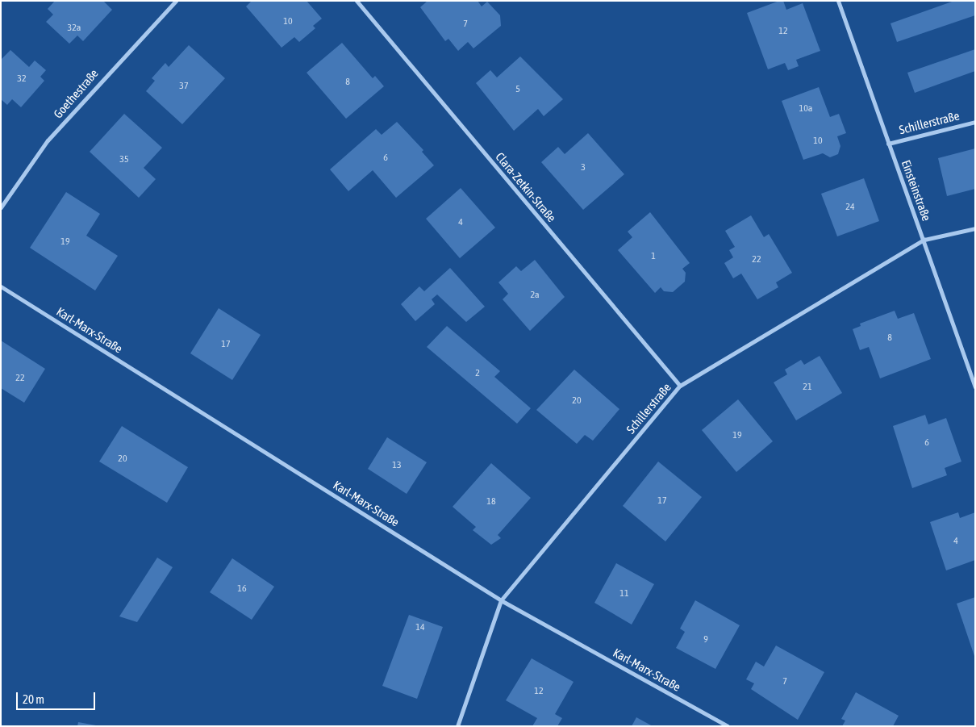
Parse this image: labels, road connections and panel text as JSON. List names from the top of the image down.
{
  "streets": {
    "street": [
      "Goethestraße",
      "Schillerstraße",
      "Clara-Zetkin-Straße",
      "Einsteinstraße",
      "Karl-Marx-Straße"
    ]
  },
  "crossings": [
    ["Schillerstraße", "Clara-Zetkin-Straße"],
    ["Schillerstraße", "Einsteinstraße"],
    ["Schillerstraße", "Karl-Marx-Straße"]
  ],
  "house_numbers": [
    "10",
    "7",
    "32a",
    "12",
    "32",
    "8",
    "37",
    "5",
    "10a",
    "10",
    "6",
    "35",
    "3",
    "24",
    "4",
    "19",
    "1",
    "22",
    "2a",
    "8",
    "17",
    "2",
    "22",
    "21",
    "20",
    "19",
    "6",
    "20",
    "13",
    "17",
    "18",
    "4",
    "16",
    "11",
    "14",
    "9",
    "7",
    "12"
  ],
  "scale_bar": "20 m"
}
